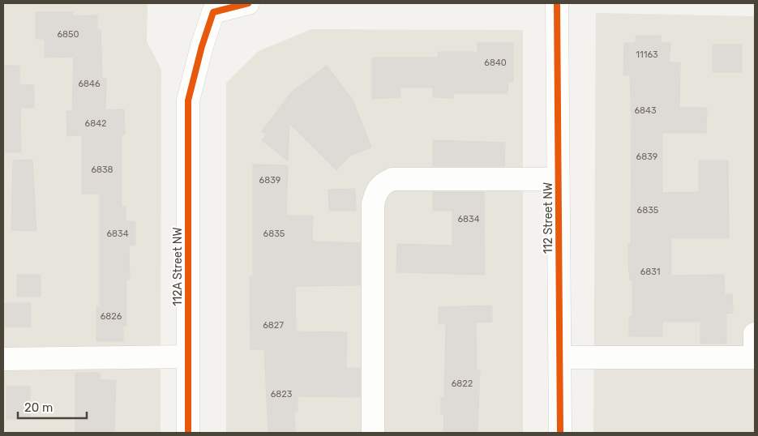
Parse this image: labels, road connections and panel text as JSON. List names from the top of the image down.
{
  "streets": {
    "street": ["112 Street NW", "112A Street NW"]
  },
  "house_numbers": [
    "6850",
    "11163",
    "6840",
    "6846",
    "6843",
    "6842",
    "6839",
    "6838",
    "6839",
    "6835",
    "6834",
    "6834",
    "6835",
    "6831",
    "6826",
    "6827",
    "6822",
    "6823"
  ],
  "scale_bar": "20 m"
}
